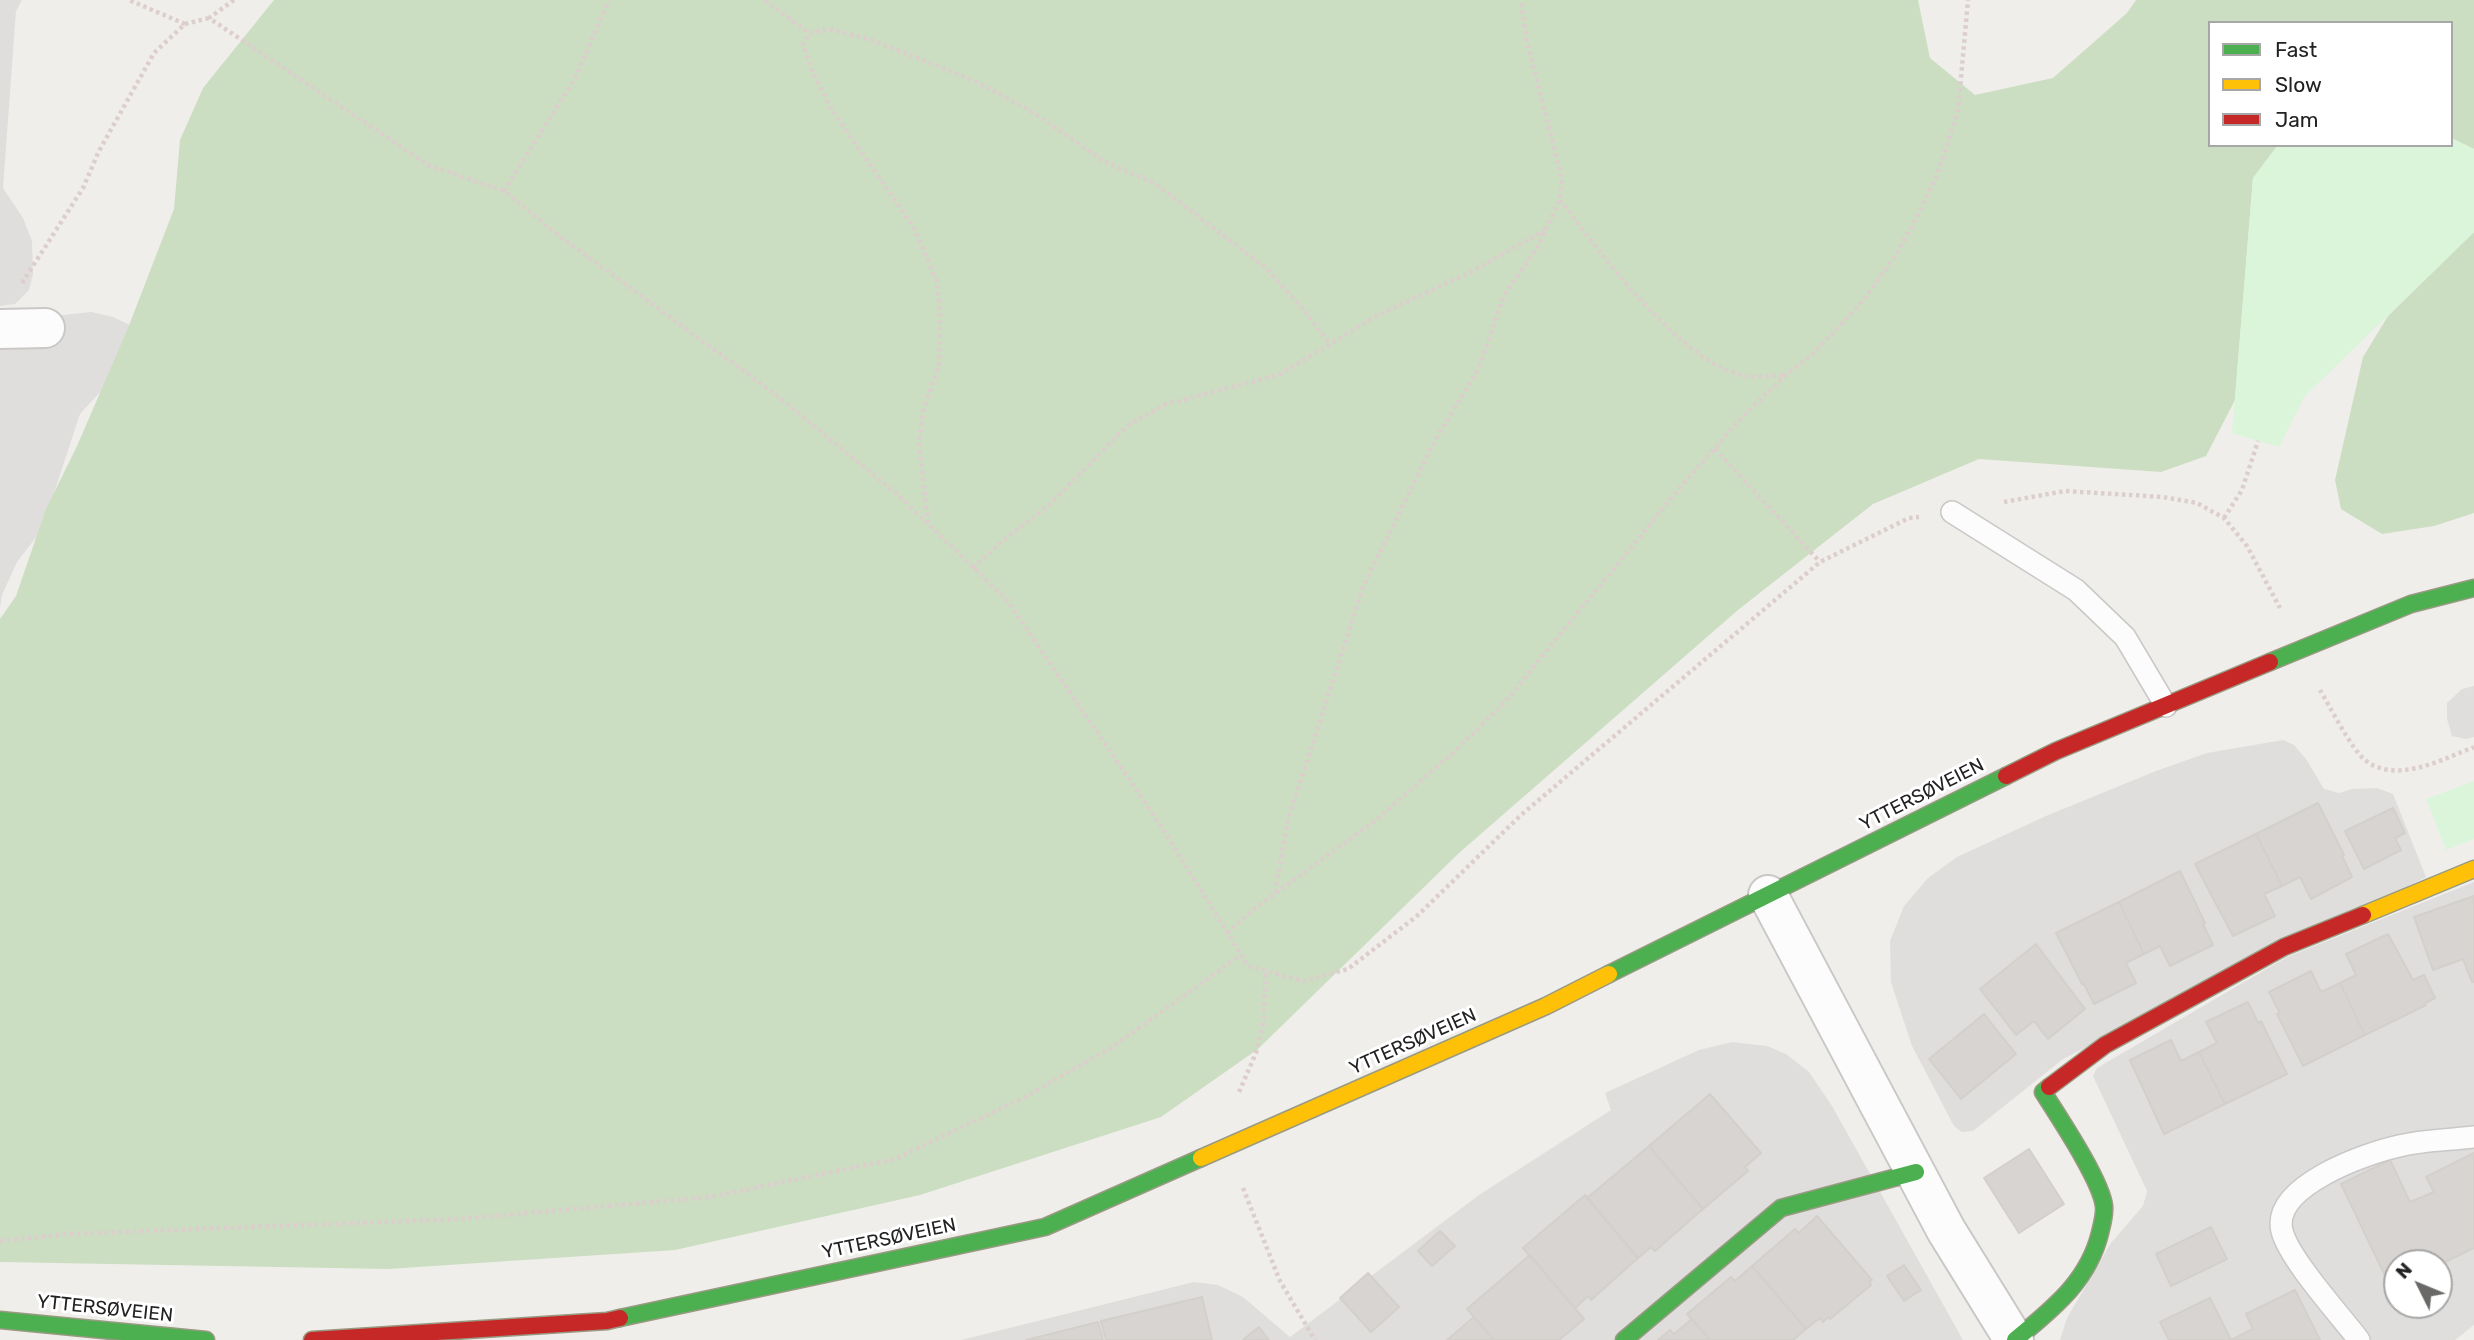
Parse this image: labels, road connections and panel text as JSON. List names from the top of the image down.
{
  "streets": {
    "main road": ["YTTERSØVEIEN"]
  },
  "legend": ["Fast", "Slow", "Jam"],
  "north": "top left"
}
